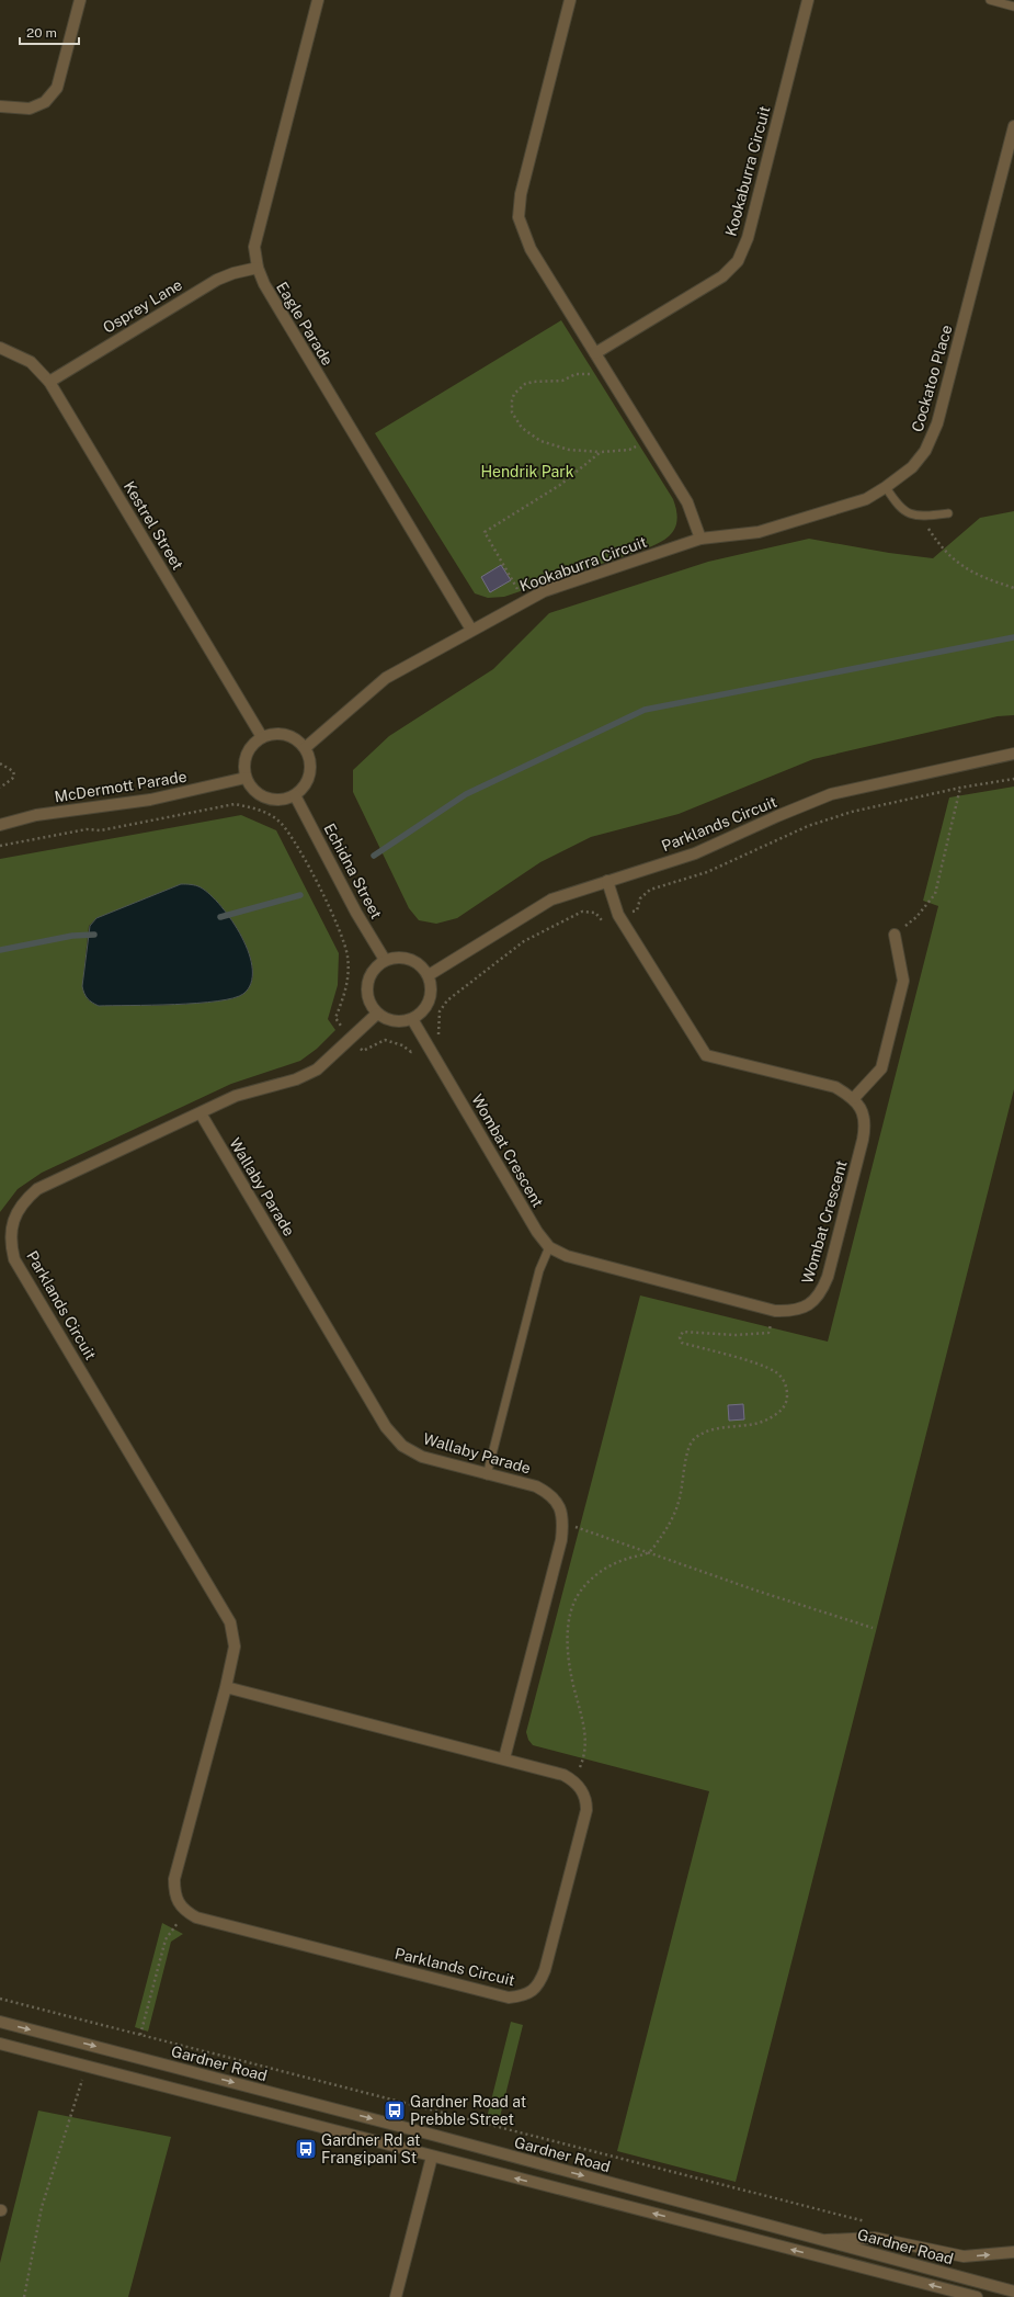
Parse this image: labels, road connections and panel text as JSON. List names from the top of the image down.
{
  "streets": {
    "street": [
      "Kookaburra Circuit",
      "Osprey Lane",
      "Eagle Parade",
      "Cockatoo Place",
      "Kestrel Street",
      "McDermott Parade",
      "Parklands Circuit",
      "Echidna Street",
      "Wombat Crescent",
      "Wallaby Parade",
      "Gardner Road"
    ]
  },
  "crossings": [
    ["Kookaburra Circuit", "Eagle Parade"],
    ["Kookaburra Circuit", "Cockatoo Place"],
    ["Kookaburra Circuit", "Kestrel Street"],
    ["Kookaburra Circuit", "McDermott Parade"],
    ["Kookaburra Circuit", "Echidna Street"],
    ["Osprey Lane", "Eagle Parade"],
    ["Osprey Lane", "Kestrel Street"],
    ["Kestrel Street", "McDermott Parade"],
    ["Kestrel Street", "Echidna Street"],
    ["McDermott Parade", "Echidna Street"],
    ["Parklands Circuit", "Echidna Street"],
    ["Parklands Circuit", "Wombat Crescent"],
    ["Parklands Circuit", "Wallaby Parade"],
    ["Echidna Street", "Wombat Crescent"]
  ],
  "parks": ["Hendrik Park"],
  "places": {
    "bus stop": ["Gardner Road at Prebble Street", "Gardner Rd at Frangipani St"]
  },
  "scale_bar": "20 m"
}
